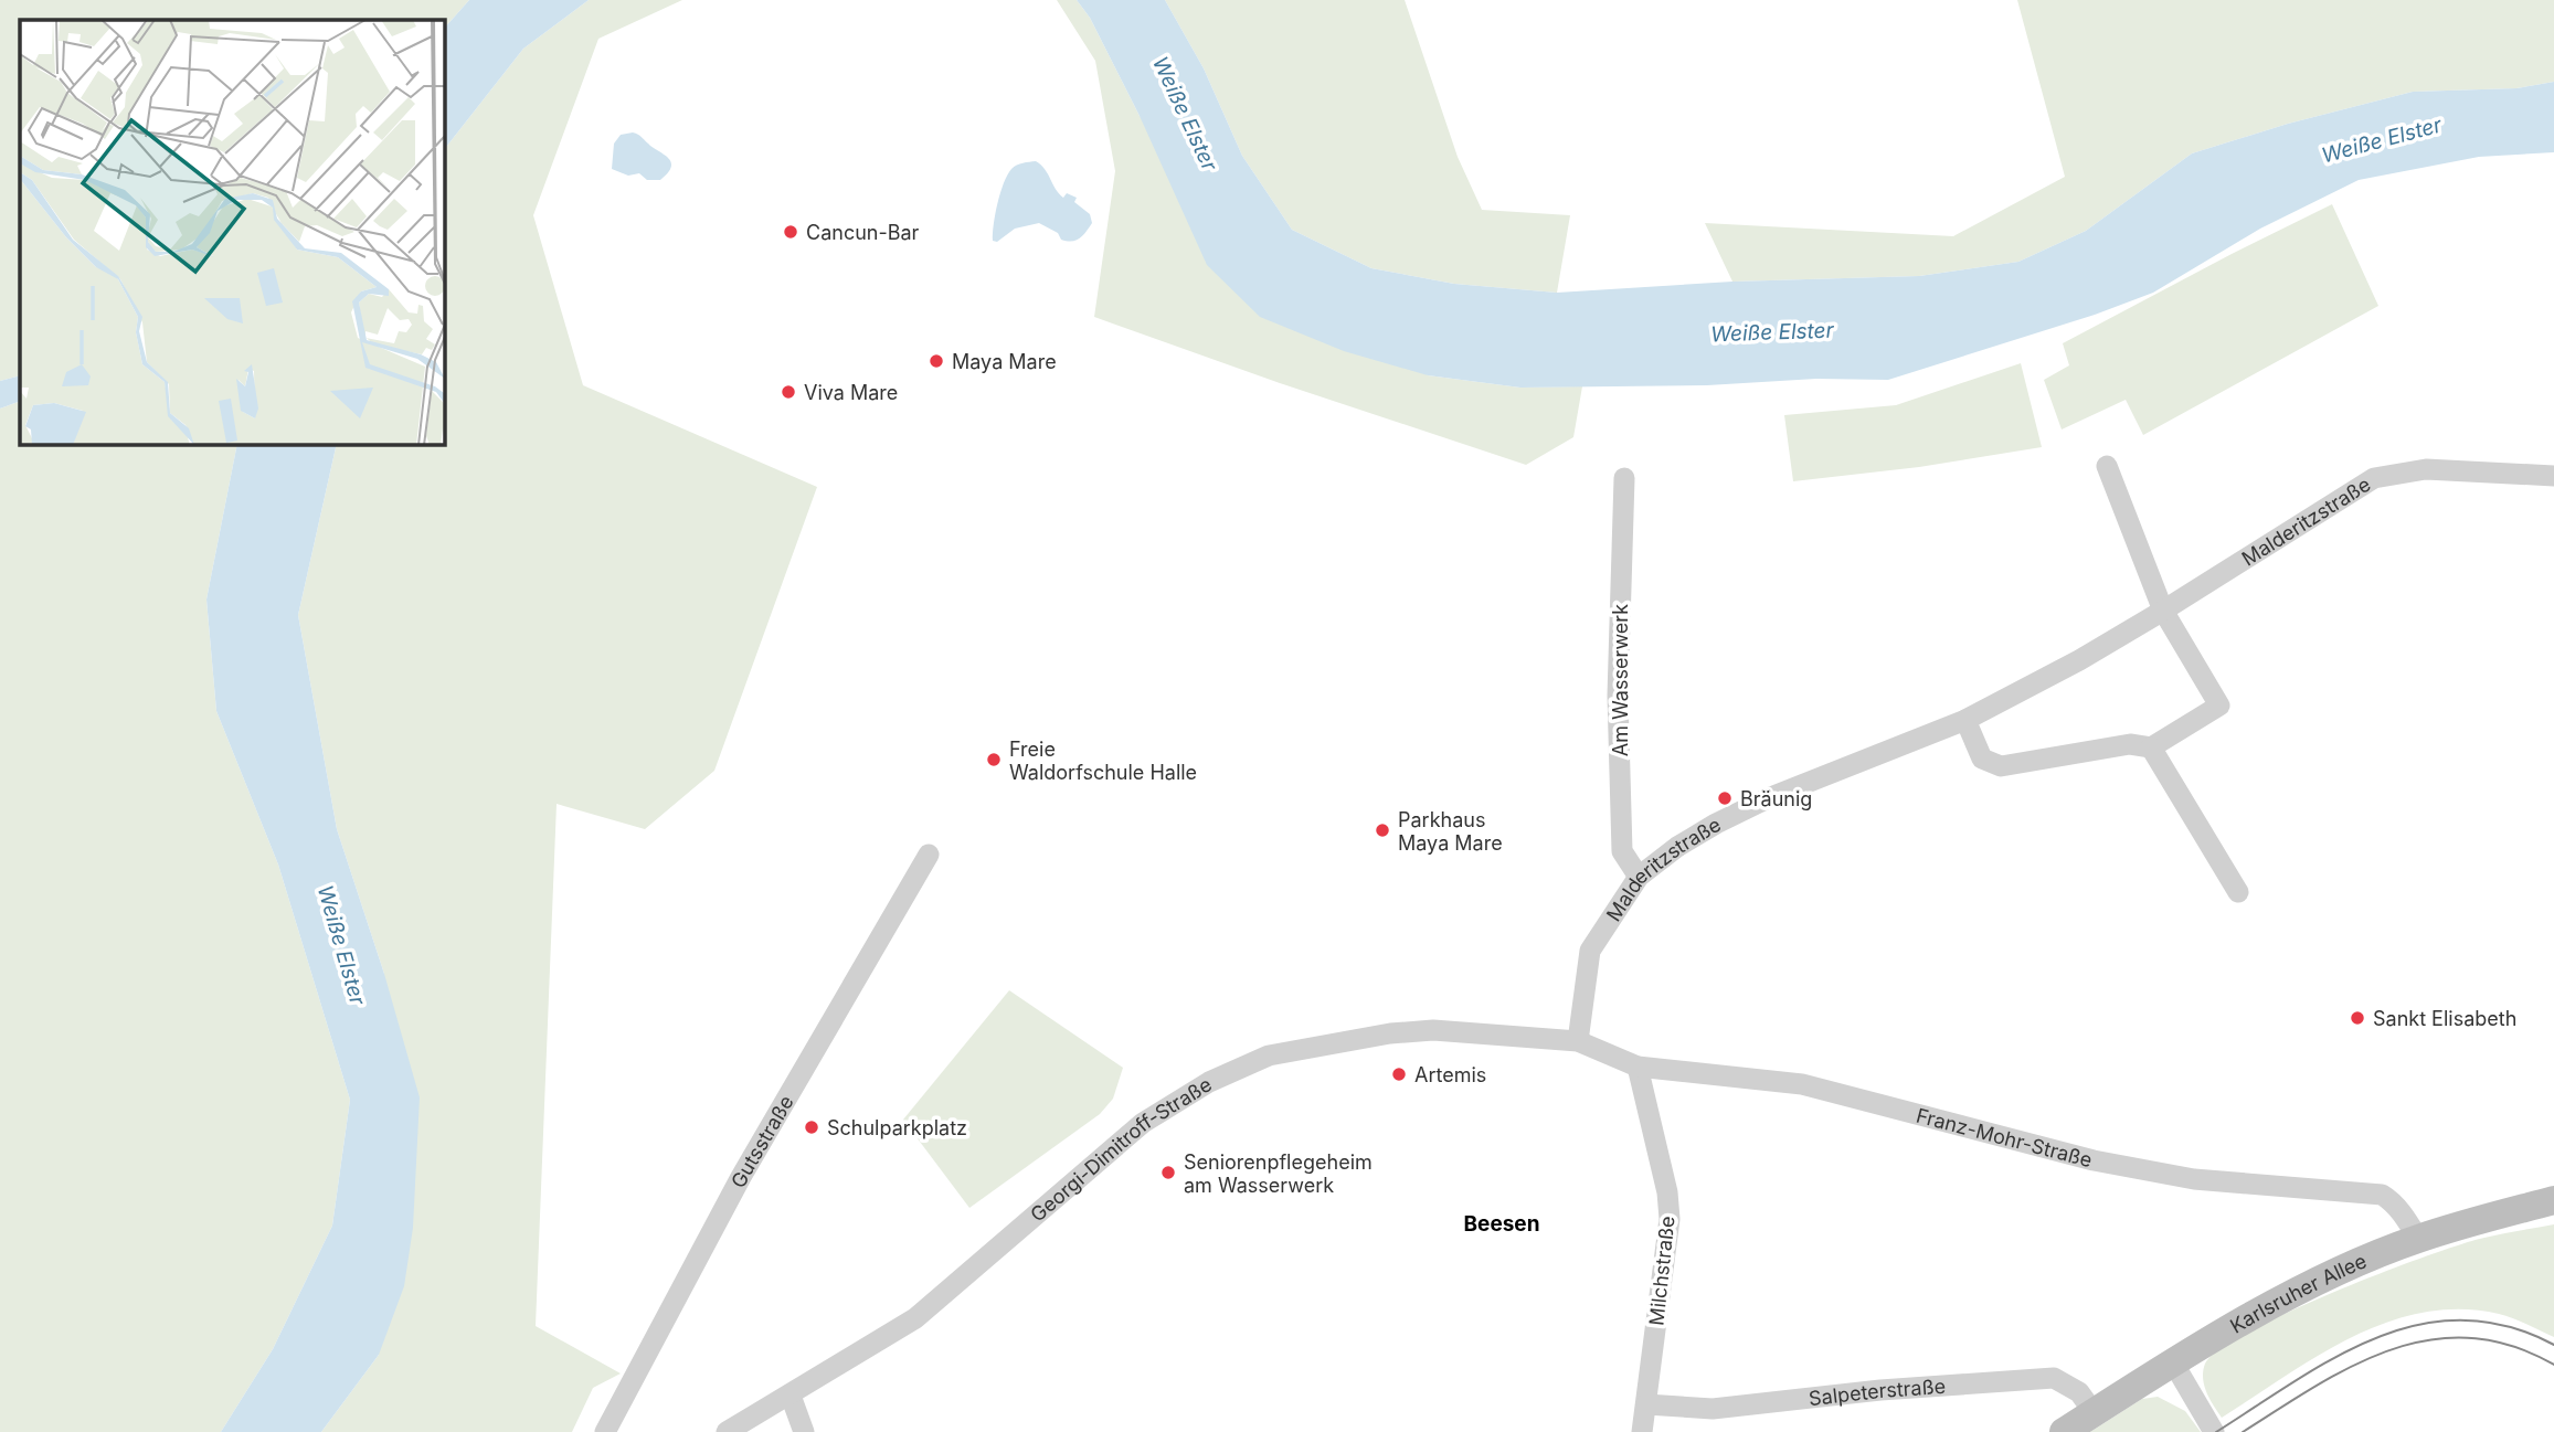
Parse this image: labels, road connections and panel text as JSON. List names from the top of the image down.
{
  "streets": {
    "street": [
      "Malderitzstraße",
      "Am Wasserwerk",
      "Franz-Mohr-Straße",
      "Gutsstraße",
      "Georgi-Dimitroff-Straße",
      "Milchstraße",
      "Karlsruher Allee",
      "Salpeterstraße"
    ]
  },
  "crossings": [
    ["Malderitzstraße", "Am Wasserwerk"],
    ["Malderitzstraße", "Franz-Mohr-Straße"],
    ["Malderitzstraße", "Georgi-Dimitroff-Straße"],
    ["Franz-Mohr-Straße", "Georgi-Dimitroff-Straße"],
    ["Franz-Mohr-Straße", "Milchstraße"],
    ["Franz-Mohr-Straße", "Karlsruher Allee"],
    ["Milchstraße", "Salpeterstraße"],
    ["Karlsruher Allee", "Salpeterstraße"]
  ],
  "districts": ["Beesen"],
  "water": ["Weiße Elster"],
  "places": [
    "Cancun-Bar",
    "Maya Mare",
    "Viva Mare",
    "Freie Waldorfschule Halle",
    "Bräunig",
    "Parkhaus Maya Mare",
    "Sankt Elisabeth",
    "Artemis",
    "Schulparkplatz",
    "Seniorenpflegeheim am Wasserwerk"
  ]
}
